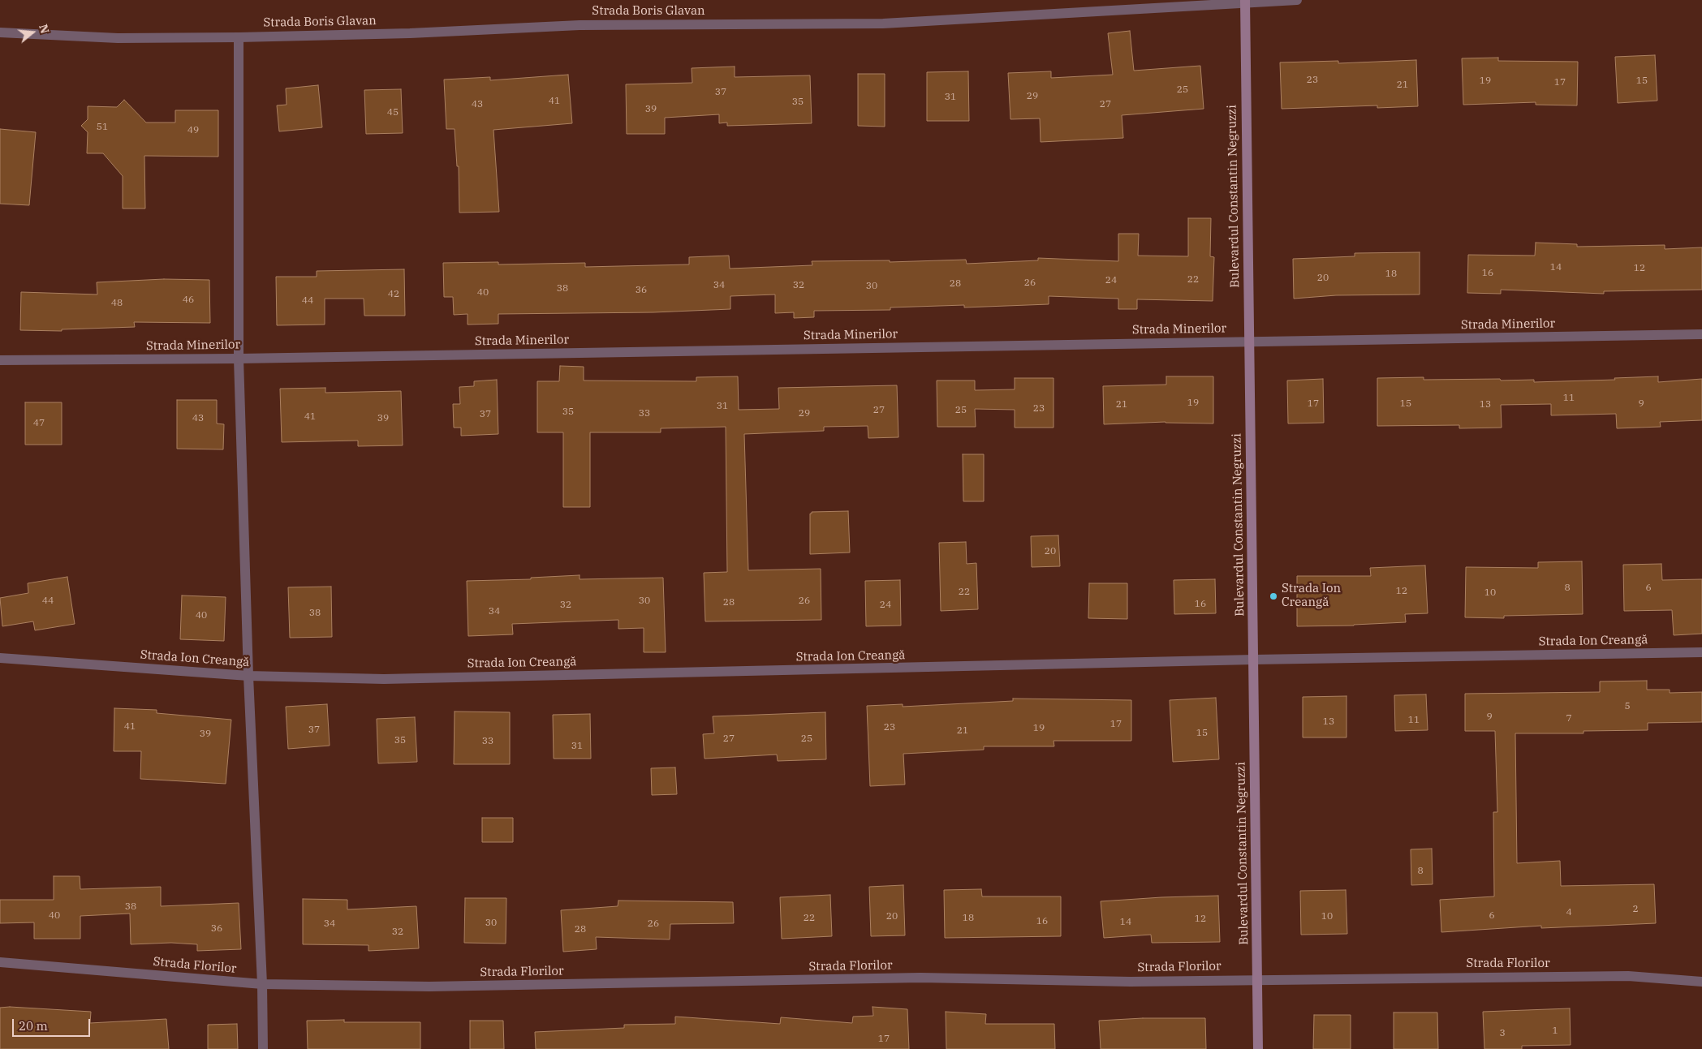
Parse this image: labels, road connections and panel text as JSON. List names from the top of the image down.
{
  "streets": {
    "street": [
      "Strada Boris Glavan",
      "Bulevardul Constantin Negruzzi",
      "Strada Minerilor",
      "Strada Ion Creangă",
      "Strada Florilor"
    ]
  },
  "crossings": [
    ["Strada Boris Glavan", "Bulevardul Constantin Negruzzi"],
    ["Bulevardul Constantin Negruzzi", "Strada Minerilor"],
    ["Bulevardul Constantin Negruzzi", "Strada Ion Creangă"],
    ["Bulevardul Constantin Negruzzi", "Strada Florilor"]
  ],
  "places": ["Strada Ion Creangă"],
  "house_numbers": [
    "23",
    "19",
    "15",
    "17",
    "21",
    "25",
    "37",
    "29",
    "31",
    "41",
    "35",
    "43",
    "27",
    "39",
    "45",
    "51",
    "49",
    "14",
    "12",
    "16",
    "18",
    "20",
    "22",
    "24",
    "26",
    "28",
    "34",
    "32",
    "30",
    "38",
    "36",
    "40",
    "42",
    "46",
    "44",
    "48",
    "11",
    "19",
    "17",
    "15",
    "9",
    "21",
    "13",
    "31",
    "23",
    "27",
    "25",
    "35",
    "33",
    "29",
    "37",
    "41",
    "43",
    "39",
    "47",
    "20",
    "8",
    "6",
    "12",
    "22",
    "10",
    "44",
    "30",
    "26",
    "28",
    "16",
    "32",
    "24",
    "34",
    "38",
    "40",
    "5",
    "9",
    "7",
    "11",
    "13",
    "17",
    "41",
    "23",
    "19",
    "37",
    "21",
    "15",
    "39",
    "27",
    "25",
    "35",
    "33",
    "31",
    "8",
    "38",
    "2",
    "4",
    "40",
    "6",
    "20",
    "10",
    "22",
    "18",
    "12",
    "16",
    "14",
    "30",
    "34",
    "26",
    "36",
    "28",
    "32",
    "1",
    "3",
    "17"
  ],
  "scale_bar": "20 m",
  "north": "right"
}
